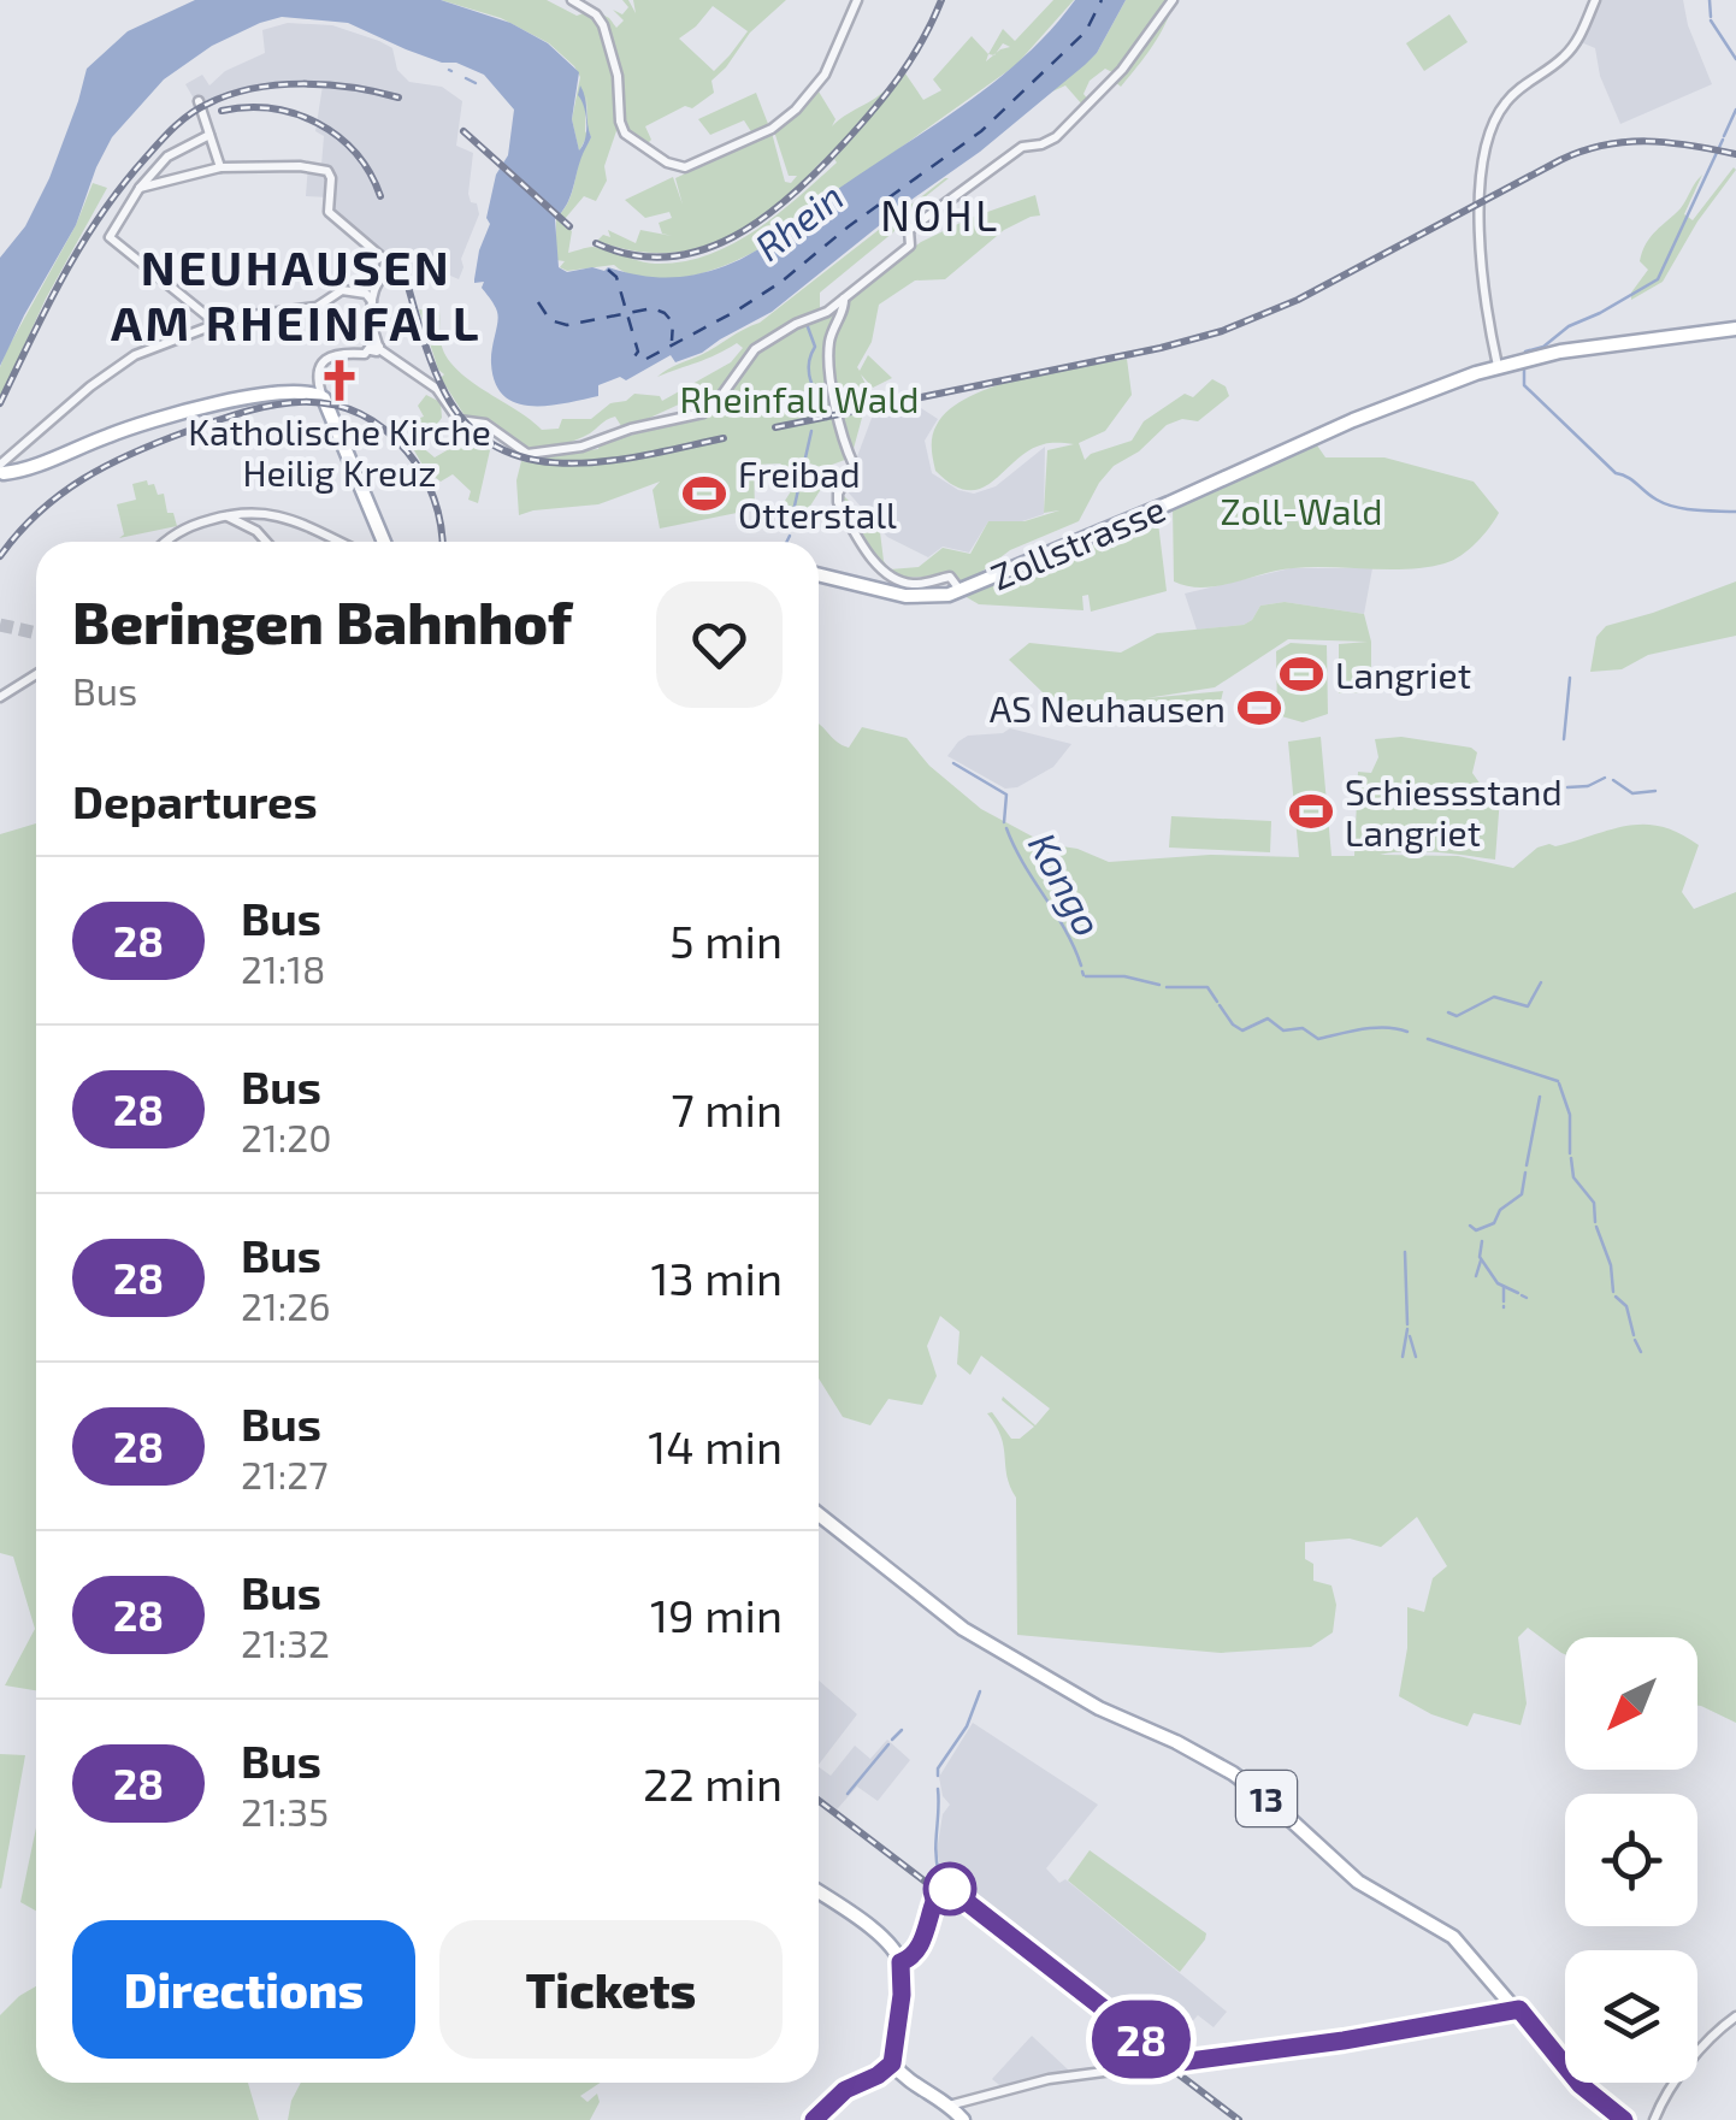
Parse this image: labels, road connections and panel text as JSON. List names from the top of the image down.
{
  "streets": {
    "main road": ["Zollstrasse", "13"]
  },
  "districts": ["NOHL", "NEUHAUSEN AM RHEINFALL"],
  "water": ["Rhein", "Kongo"],
  "parks": ["Rheinfall Wald", "Zoll-Wald"],
  "places": {
    "church": ["Katholische Kirche Heilig Kreuz"],
    "sports": [
      "Freibad Otterstall",
      "Langriet",
      "AS Neuhausen",
      "Schiessstand Langriet"
    ]
  },
  "lines": ["bus line 28"],
  "north": "bottom left",
  "page": {
    "on_map": "28",
    "heading": [
      ["Beringen Bahnhof", "Bus"],
      "Departures"
    ],
    "list": [
      {
        "mark": "28",
        "name": "Bus",
        "note": "21:18",
        "value": "5 min"
      },
      {
        "mark": "28",
        "name": "Bus",
        "note": "21:20",
        "value": "7 min"
      },
      {
        "mark": "28",
        "name": "Bus",
        "note": "21:26",
        "value": "13 min"
      },
      {
        "mark": "28",
        "name": "Bus",
        "note": "21:27",
        "value": "14 min"
      },
      {
        "mark": "28",
        "name": "Bus",
        "note": "21:32",
        "value": "19 min"
      },
      {
        "mark": "28",
        "name": "Bus",
        "note": "21:35",
        "value": "22 min"
      }
    ],
    "buttons": ["Directions", "Tickets"]
  }
}
